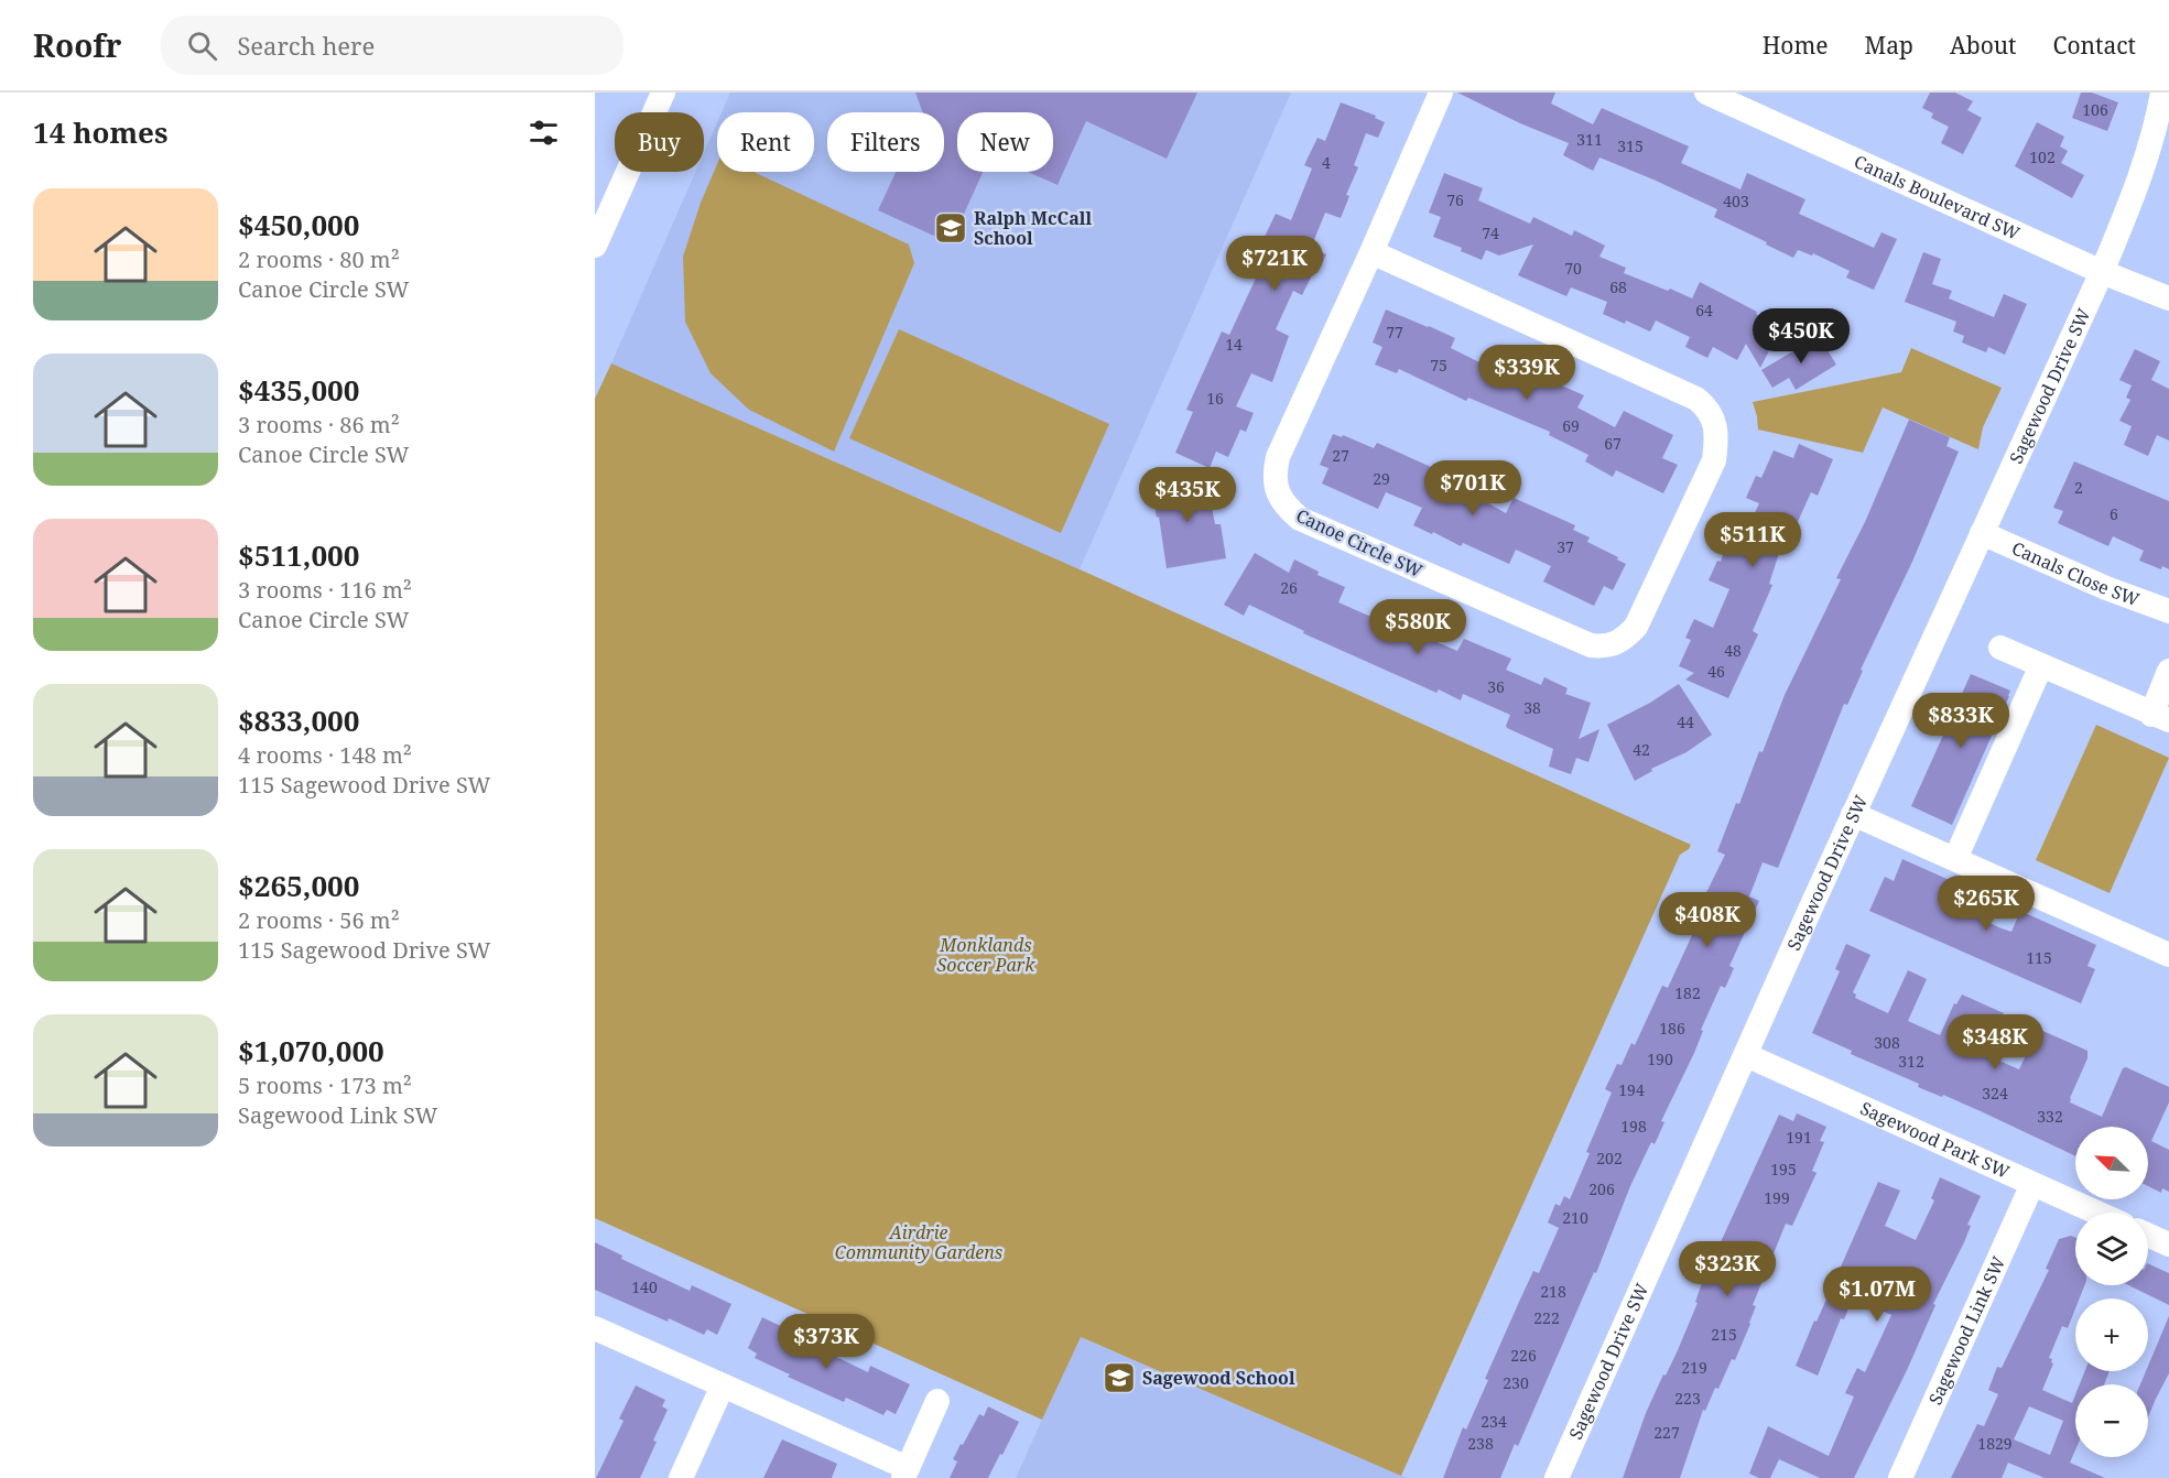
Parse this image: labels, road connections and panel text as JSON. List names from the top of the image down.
{
  "streets": {
    "street": [
      "Canals Boulevard SW",
      "Sagewood Drive SW",
      "Canoe Circle SW",
      "Canals Close SW",
      "Sagewood Park SW",
      "Sagewood Link SW"
    ]
  },
  "crossings": [
    ["Canals Boulevard SW", "Sagewood Drive SW"],
    ["Sagewood Drive SW", "Canals Close SW"],
    ["Sagewood Drive SW", "Sagewood Park SW"],
    ["Sagewood Park SW", "Sagewood Link SW"]
  ],
  "parks": ["Monklands Soccer Park", "Airdrie Community Gardens"],
  "places": {
    "school or university": ["Ralph McCall School", "Sagewood School"]
  },
  "house_numbers": [
    "106",
    "311",
    "315",
    "102",
    "4",
    "76",
    "403",
    "74",
    "70",
    "68",
    "64",
    "77",
    "14",
    "75",
    "16",
    "69",
    "67",
    "27",
    "29",
    "2",
    "6",
    "37",
    "26",
    "48",
    "46",
    "36",
    "38",
    "44",
    "42",
    "115",
    "182",
    "186",
    "308",
    "190",
    "312",
    "194",
    "324",
    "332",
    "198",
    "191",
    "202",
    "195",
    "206",
    "199",
    "210",
    "140",
    "218",
    "222",
    "215",
    "226",
    "219",
    "230",
    "223",
    "234",
    "227",
    "238",
    "1829"
  ],
  "north": "top left",
  "page": {
    "header": "Roofr",
    "search": "Search here",
    "nav": [
      "Home",
      "Map",
      "About",
      "Contact"
    ],
    "heading": "14 homes",
    "chip": [
      "Buy",
      "Rent",
      "Filters",
      "New"
    ],
    "list": [
      {
        "name": "$450,000",
        "note": "2 rooms · 80 m² · Canoe Circle SW"
      },
      {
        "name": "$435,000",
        "note": "3 rooms · 86 m² · Canoe Circle SW"
      },
      {
        "name": "$511,000",
        "note": "3 rooms · 116 m² · Canoe Circle SW"
      },
      {
        "name": "$833,000",
        "note": "4 rooms · 148 m² · 115 Sagewood Drive SW"
      },
      {
        "name": "$265,000",
        "note": "2 rooms · 56 m² · 115 Sagewood Drive SW"
      },
      {
        "name": "$1,070,000",
        "note": "5 rooms · 173 m² · Sagewood Link SW"
      }
    ],
    "price": [
      "$721K",
      "$450K",
      "$339K",
      "$701K",
      "$435K",
      "$511K",
      "$580K",
      "$833K",
      "$265K",
      "$408K",
      "$348K",
      "$323K",
      "$1.07M",
      "$373K"
    ],
    "map_buttons": ["+", "−"]
  }
}
